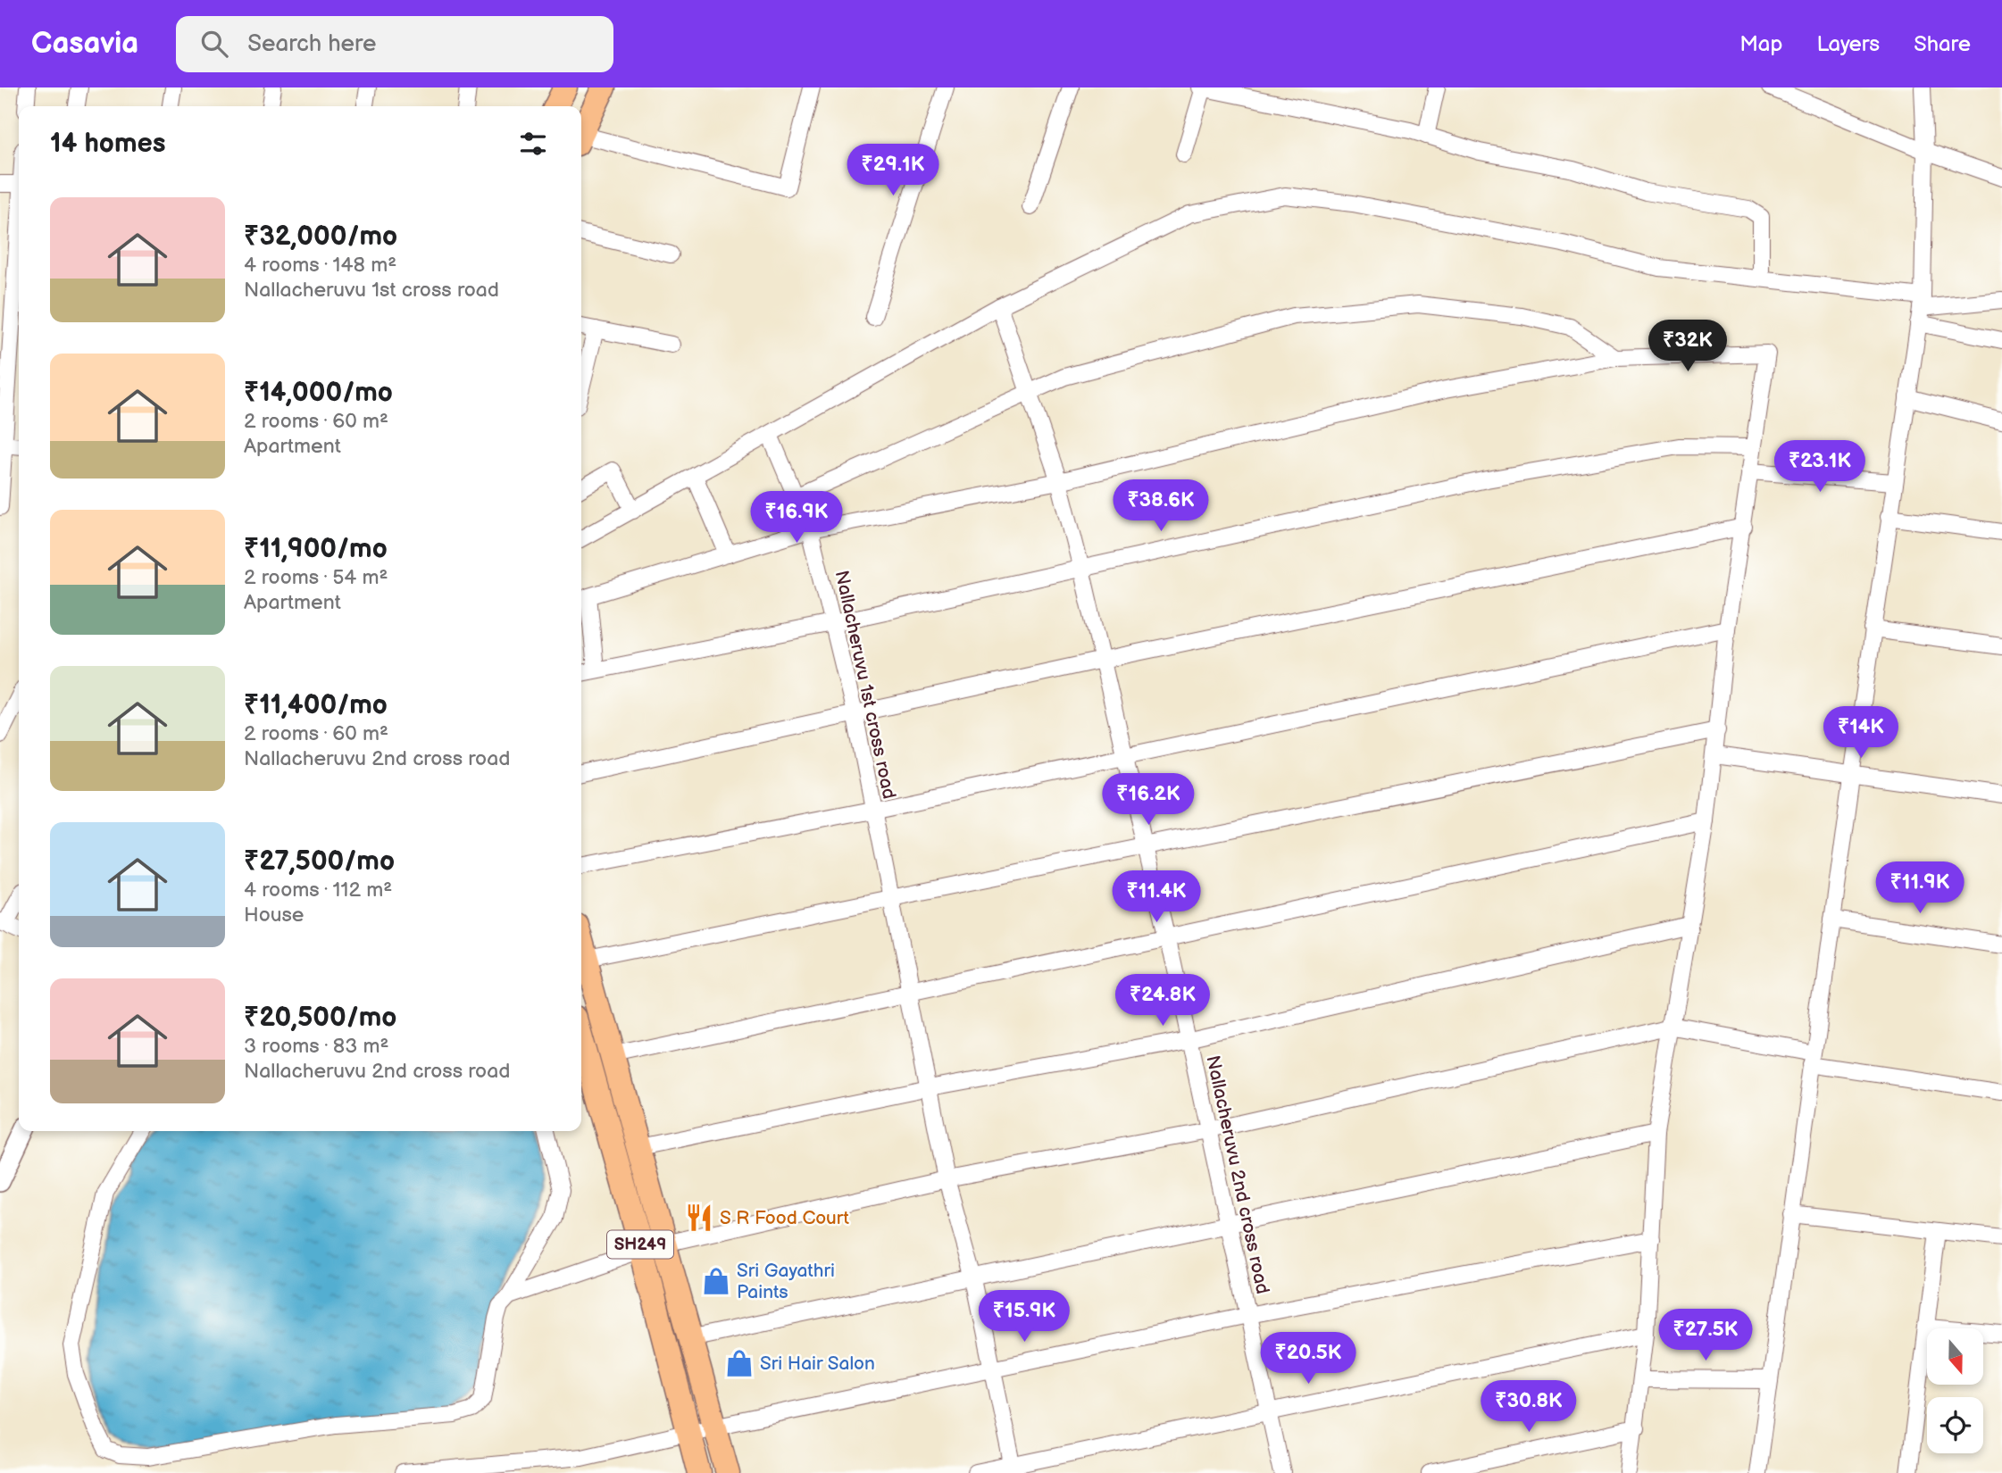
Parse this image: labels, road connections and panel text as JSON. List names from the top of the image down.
{
  "streets": {
    "main road": ["SH249"],
    "street": ["Nallacheruvu 1st cross road", "Nallacheruvu 2nd cross road"]
  },
  "places": {
    "restaurant": ["S R Food Court"],
    "shop": ["Sri Gayathri Paints", "Sri Hair Salon"]
  },
  "north": "bottom",
  "page": {
    "header": "Casavia",
    "search": "Search here",
    "nav": ["Map", "Layers", "Share"],
    "heading": "14 homes",
    "price": [
      "₹29.1K",
      "₹32K",
      "₹23.1K",
      "₹38.6K",
      "₹16.9K",
      "₹14K",
      "₹16.2K",
      "₹11.9K",
      "₹11.4K",
      "₹24.8K",
      "₹15.9K",
      "₹27.5K",
      "₹20.5K",
      "₹30.8K"
    ],
    "list": [
      {
        "name": "₹32,000/mo",
        "note": "4 rooms · 148 m² · Nallacheruvu 1st cross road"
      },
      {
        "name": "₹14,000/mo",
        "note": "2 rooms · 60 m² · Apartment"
      },
      {
        "name": "₹11,900/mo",
        "note": "2 rooms · 54 m² · Apartment"
      },
      {
        "name": "₹11,400/mo",
        "note": "2 rooms · 60 m² · Nallacheruvu 2nd cross road"
      },
      {
        "name": "₹27,500/mo",
        "note": "4 rooms · 112 m² · House"
      },
      {
        "name": "₹20,500/mo",
        "note": "3 rooms · 83 m² · Nallacheruvu 2nd cross road"
      }
    ]
  }
}
